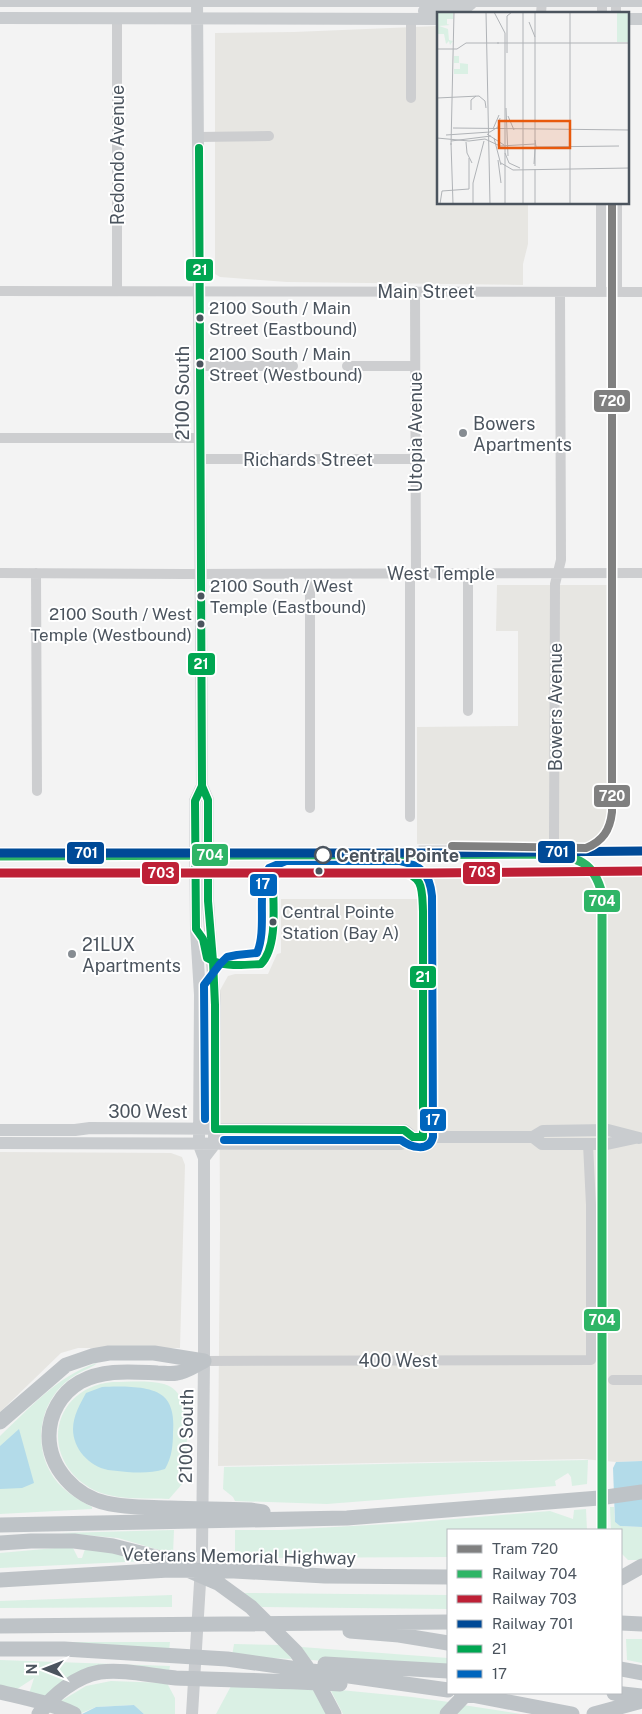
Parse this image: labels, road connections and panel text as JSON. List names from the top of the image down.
{
  "streets": {
    "highway": ["Veterans Memorial Highway"],
    "main road": ["2100 South", "300 West"],
    "street": [
      "Redondo Avenue",
      "Main Street",
      "Utopia Avenue",
      "Richards Street",
      "West Temple",
      "Bowers Avenue",
      "400 West"
    ]
  },
  "crossings": [
    ["Redondo Avenue", "Main Street"],
    ["Main Street", "2100 South"],
    ["Main Street", "Utopia Avenue"],
    ["Main Street", "Bowers Avenue"],
    ["2100 South", "Richards Street"],
    ["2100 South", "West Temple"],
    ["2100 South", "300 West"],
    ["2100 South", "400 West"],
    ["Utopia Avenue", "Richards Street"],
    ["Utopia Avenue", "West Temple"],
    ["West Temple", "Bowers Avenue"],
    ["300 West", "400 West"]
  ],
  "places": [
    "2100 South / Main Street (Eastbound)",
    "2100 South / Main Street (Westbound)",
    "Bowers Apartments",
    "2100 South / West Temple (Eastbound)",
    "2100 South / West Temple (Westbound)",
    "Central Pointe",
    "Central Pointe Station (Bay A)",
    "21LUX Apartments"
  ],
  "lines": [
    "transit line 21",
    "tram line 720",
    "rail line 701",
    "rail line 704",
    "transit line 17",
    "rail line 703"
  ],
  "legend": [
    "Tram 720",
    "Railway 704",
    "Railway 703",
    "Railway 701",
    "21",
    "17"
  ],
  "north": "left"
}
